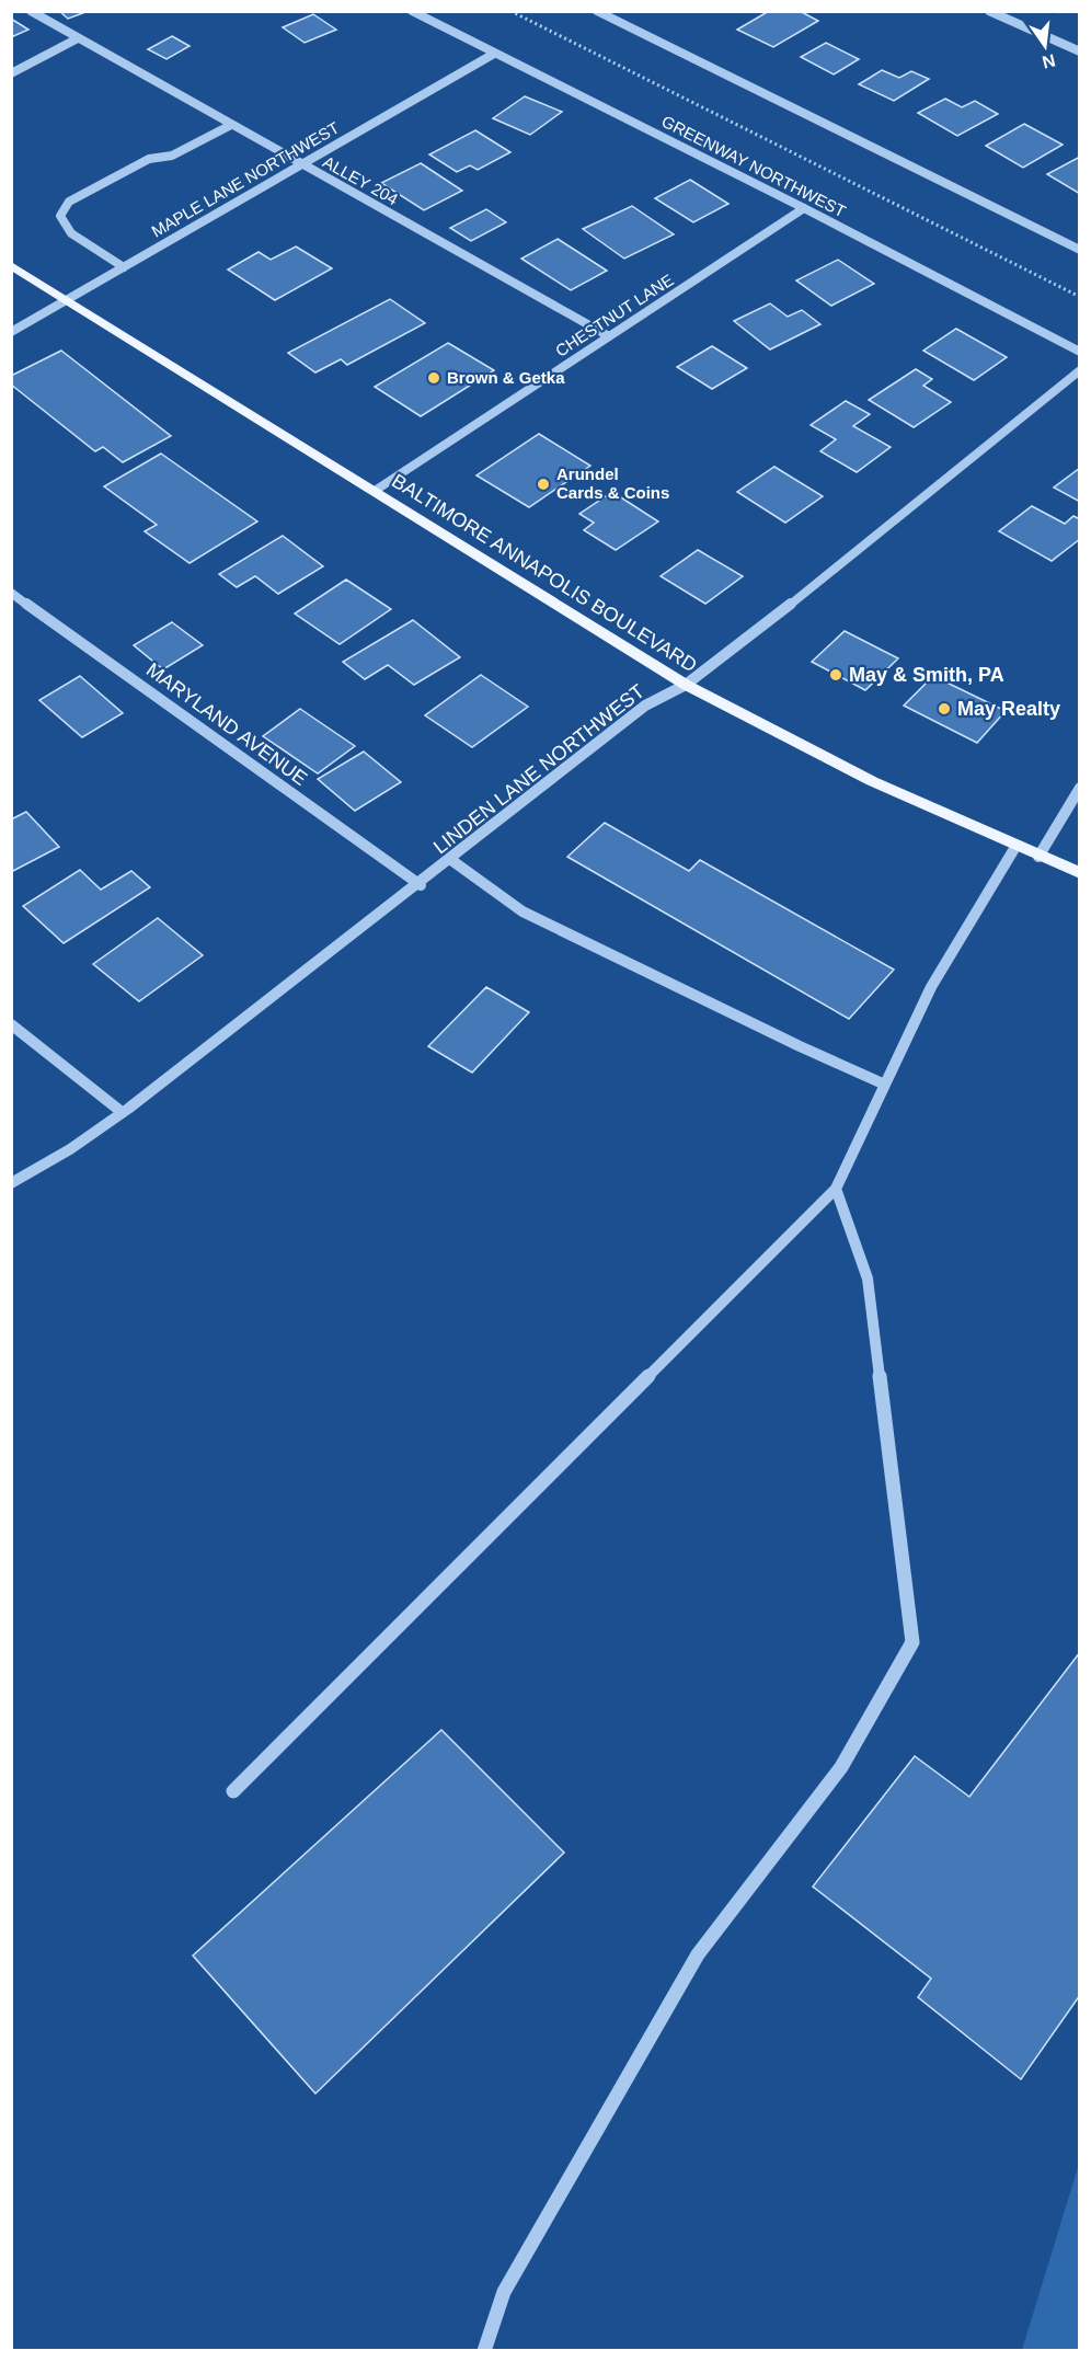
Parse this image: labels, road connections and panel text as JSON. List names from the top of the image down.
{
  "streets": {
    "main road": ["BALTIMORE ANNAPOLIS BOULEVARD"],
    "street": [
      "GREENWAY NORTHWEST",
      "MAPLE LANE NORTHWEST",
      "ALLEY 204",
      "CHESTNUT LANE",
      "MARYLAND AVENUE",
      "LINDEN LANE NORTHWEST"
    ]
  },
  "crossings": [
    ["GREENWAY NORTHWEST", "MAPLE LANE NORTHWEST"],
    ["GREENWAY NORTHWEST", "CHESTNUT LANE"],
    ["MAPLE LANE NORTHWEST", "ALLEY 204"],
    ["MAPLE LANE NORTHWEST", "BALTIMORE ANNAPOLIS BOULEVARD"],
    ["ALLEY 204", "CHESTNUT LANE"],
    ["CHESTNUT LANE", "BALTIMORE ANNAPOLIS BOULEVARD"],
    ["BALTIMORE ANNAPOLIS BOULEVARD", "LINDEN LANE NORTHWEST"],
    ["MARYLAND AVENUE", "LINDEN LANE NORTHWEST"]
  ],
  "places": [
    "Brown & Getka",
    "Arundel Cards & Coins",
    "May & Smith, PA",
    "May Realty"
  ],
  "north": "bottom"
}
